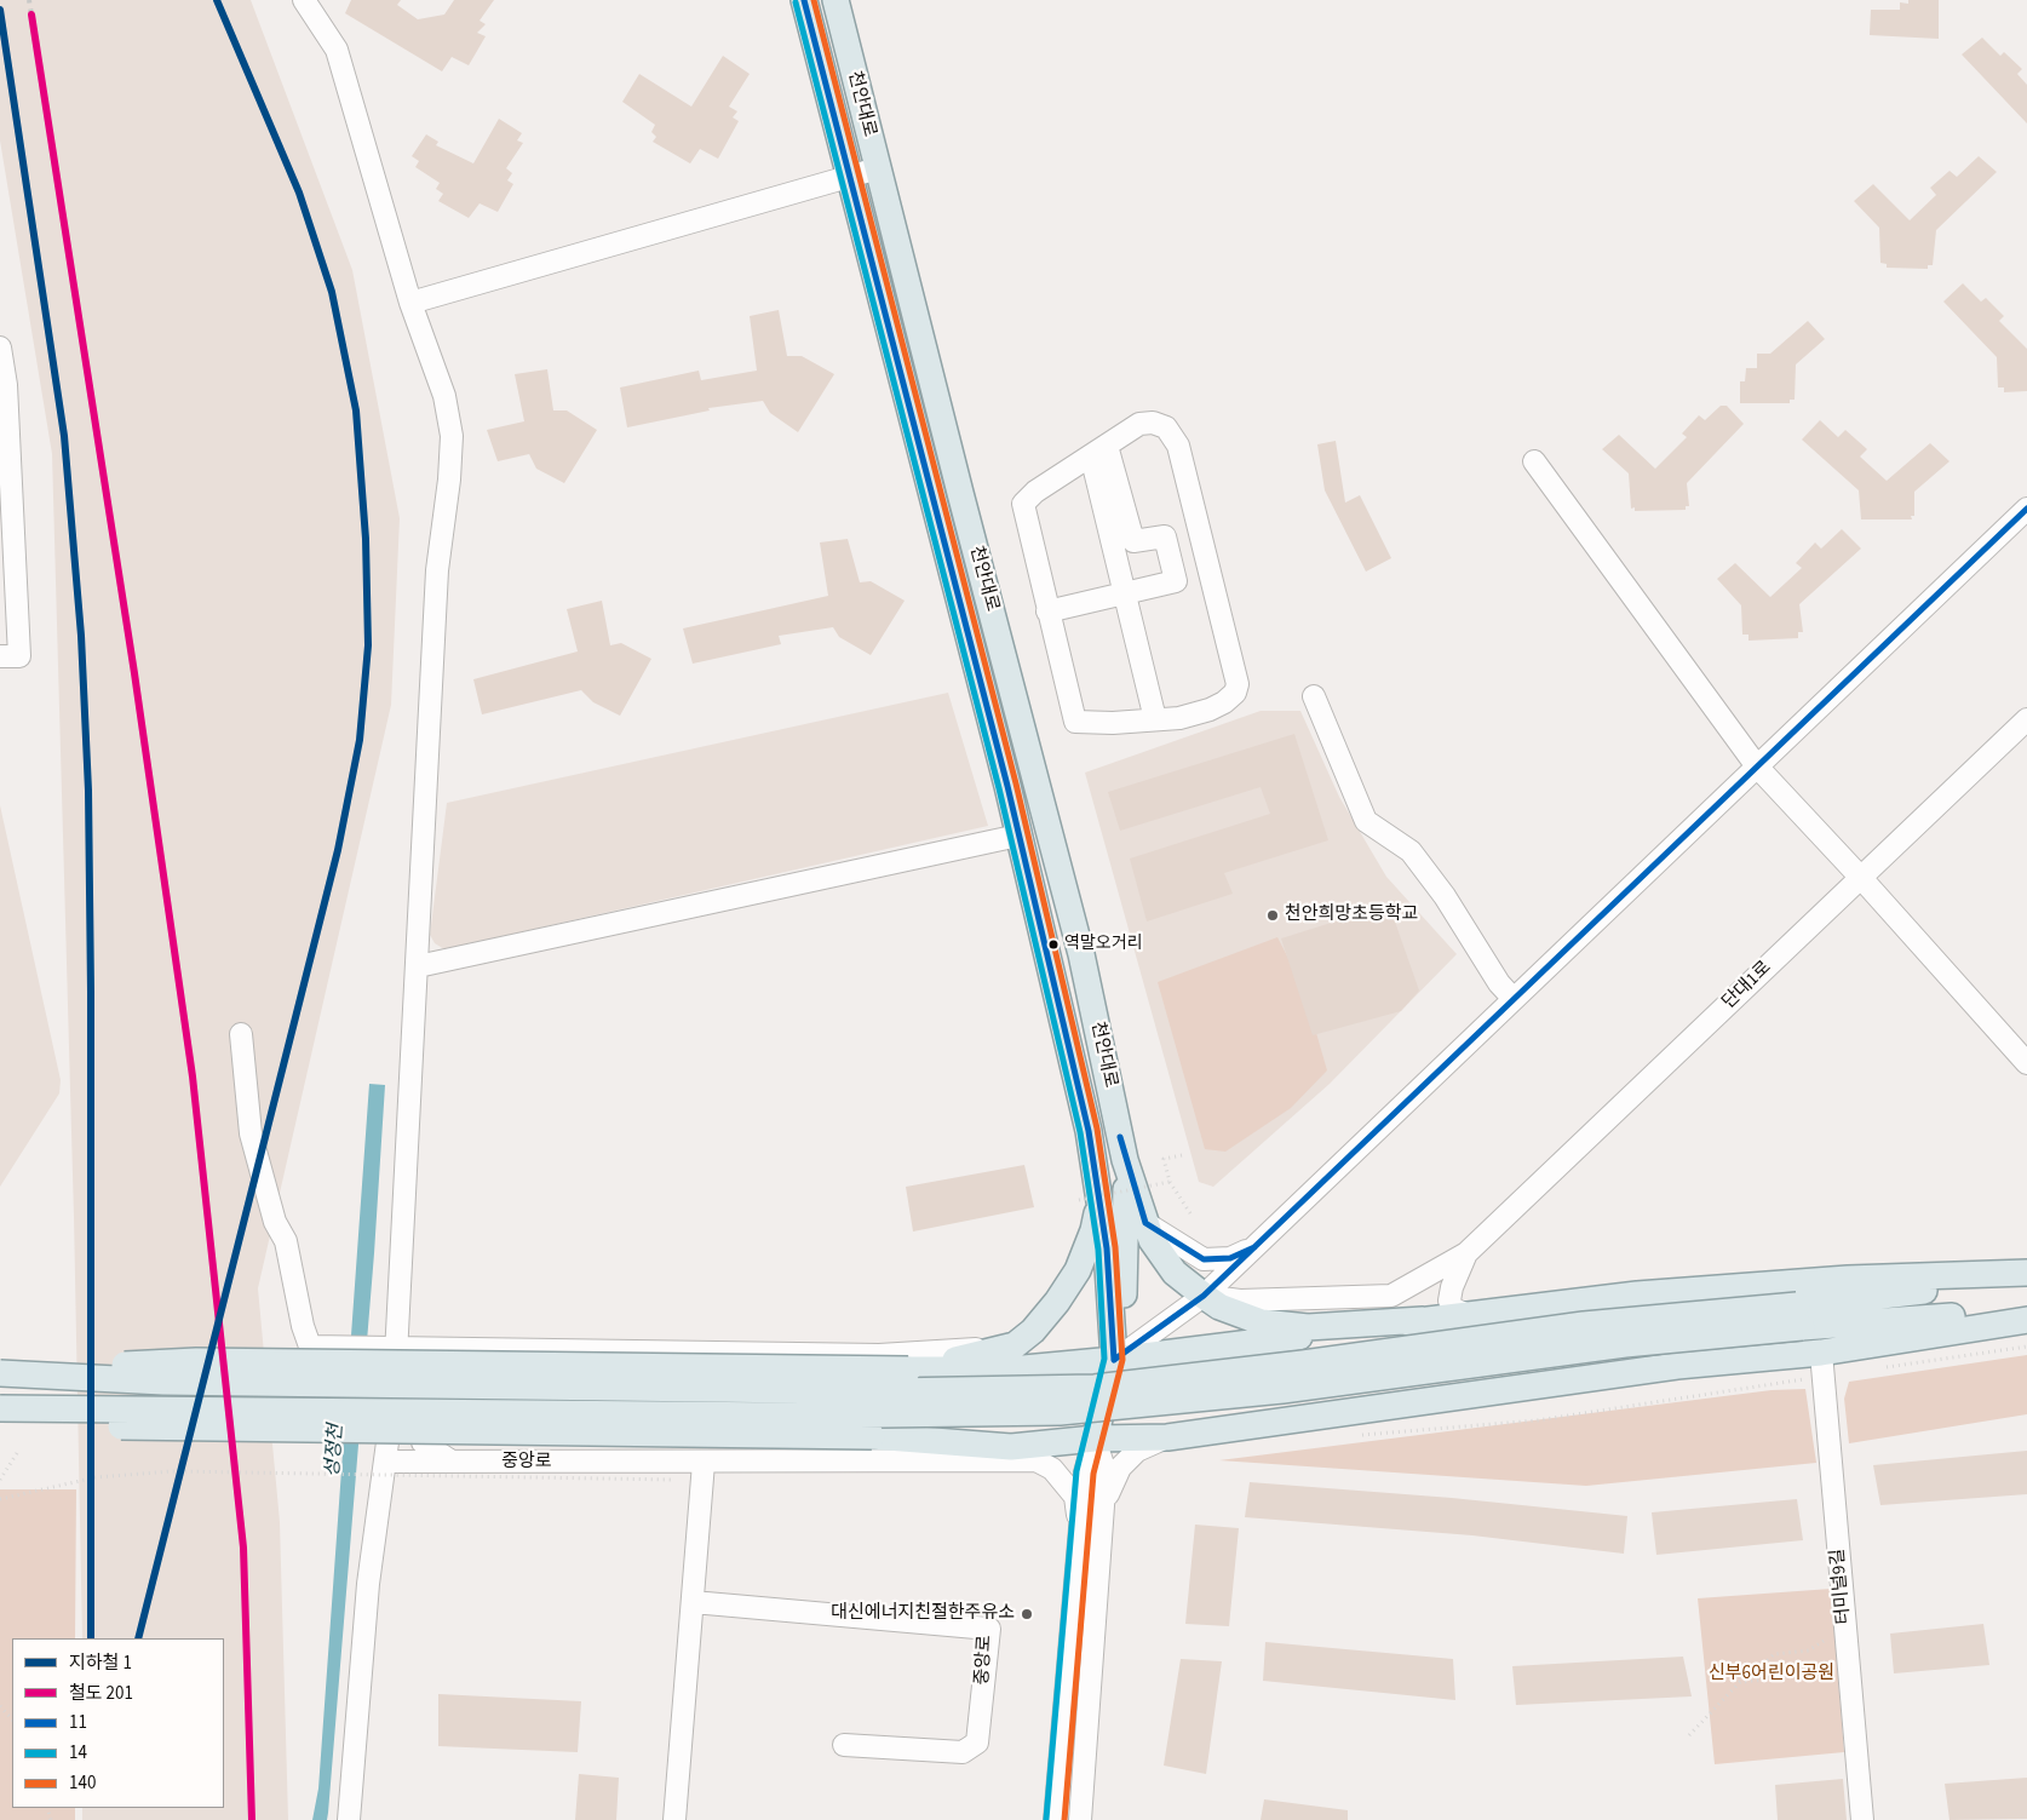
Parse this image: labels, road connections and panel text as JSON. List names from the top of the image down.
{
  "streets": {
    "main road": ["천안대로"],
    "street": ["단대1로", "중앙로", "터미널9길"]
  },
  "water": ["성정천"],
  "parks": ["신부6어린이공원"],
  "places": ["천안희망초등학교", "역말오거리", "대신에너지친절한주유소"],
  "lines": [
    "metro line 1",
    "transit line 11",
    "transit line 140",
    "transit line 14",
    "rail line 201"
  ],
  "legend": [
    "지하철 1",
    "철도 201",
    "11",
    "14",
    "140"
  ]
}
